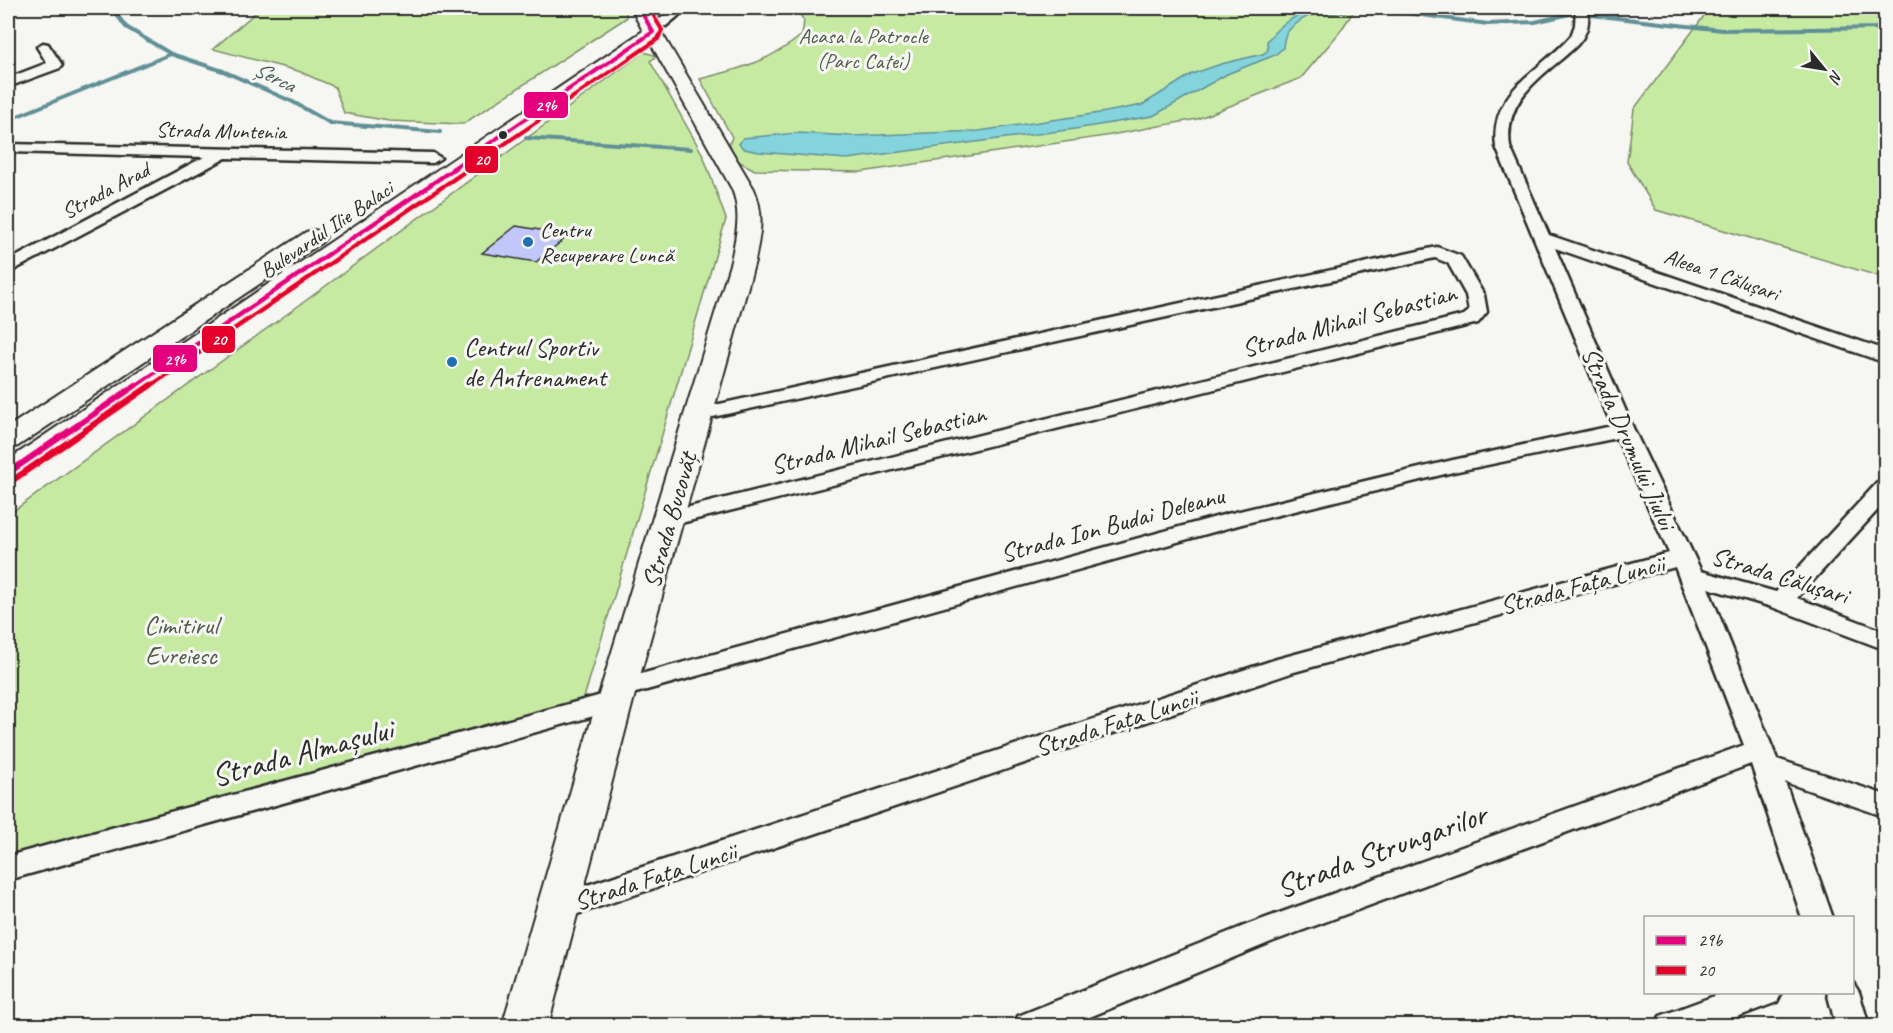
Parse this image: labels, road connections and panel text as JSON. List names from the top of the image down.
{
  "streets": {
    "main road": ["Bulevardul Ilie Balaci", "Strada Bucovăț"],
    "street": [
      "Strada Muntenia",
      "Strada Arad",
      "Aleea 1 Călușari",
      "Strada Mihail Sebastian",
      "Strada Drumului Jiului",
      "Strada Ion Budai Deleanu",
      "Strada Călușari",
      "Strada Fața Luncii",
      "Strada Almașului",
      "Strada Strungarilor"
    ]
  },
  "crossings": [
    ["Strada Muntenia", "Strada Arad"],
    ["Strada Muntenia", "Bulevardul Ilie Balaci"],
    ["Bulevardul Ilie Balaci", "Strada Bucovăț"],
    ["Aleea 1 Călușari", "Strada Drumului Jiului"],
    ["Strada Mihail Sebastian", "Strada Bucovăț"],
    ["Strada Drumului Jiului", "Strada Ion Budai Deleanu"],
    ["Strada Drumului Jiului", "Strada Călușari"],
    ["Strada Drumului Jiului", "Strada Fața Luncii"],
    ["Strada Drumului Jiului", "Strada Strungarilor"],
    ["Strada Bucovăț", "Strada Ion Budai Deleanu"],
    ["Strada Bucovăț", "Strada Fața Luncii"],
    ["Strada Bucovăț", "Strada Almașului"],
    ["Strada Ion Budai Deleanu", "Strada Almașului"],
    ["Strada Călușari", "Strada Fața Luncii"]
  ],
  "water": ["Șerca"],
  "parks": ["Acasa la Patrocle (Parc Catei)", "Cimitirul Evreiesc"],
  "places": ["Centru Recuperare Luncă", "Centrul Sportiv de Antrenament"],
  "lines": ["transit line 29b", "transit line 20"],
  "legend": ["29b", "20"],
  "north": "bottom right"
}
